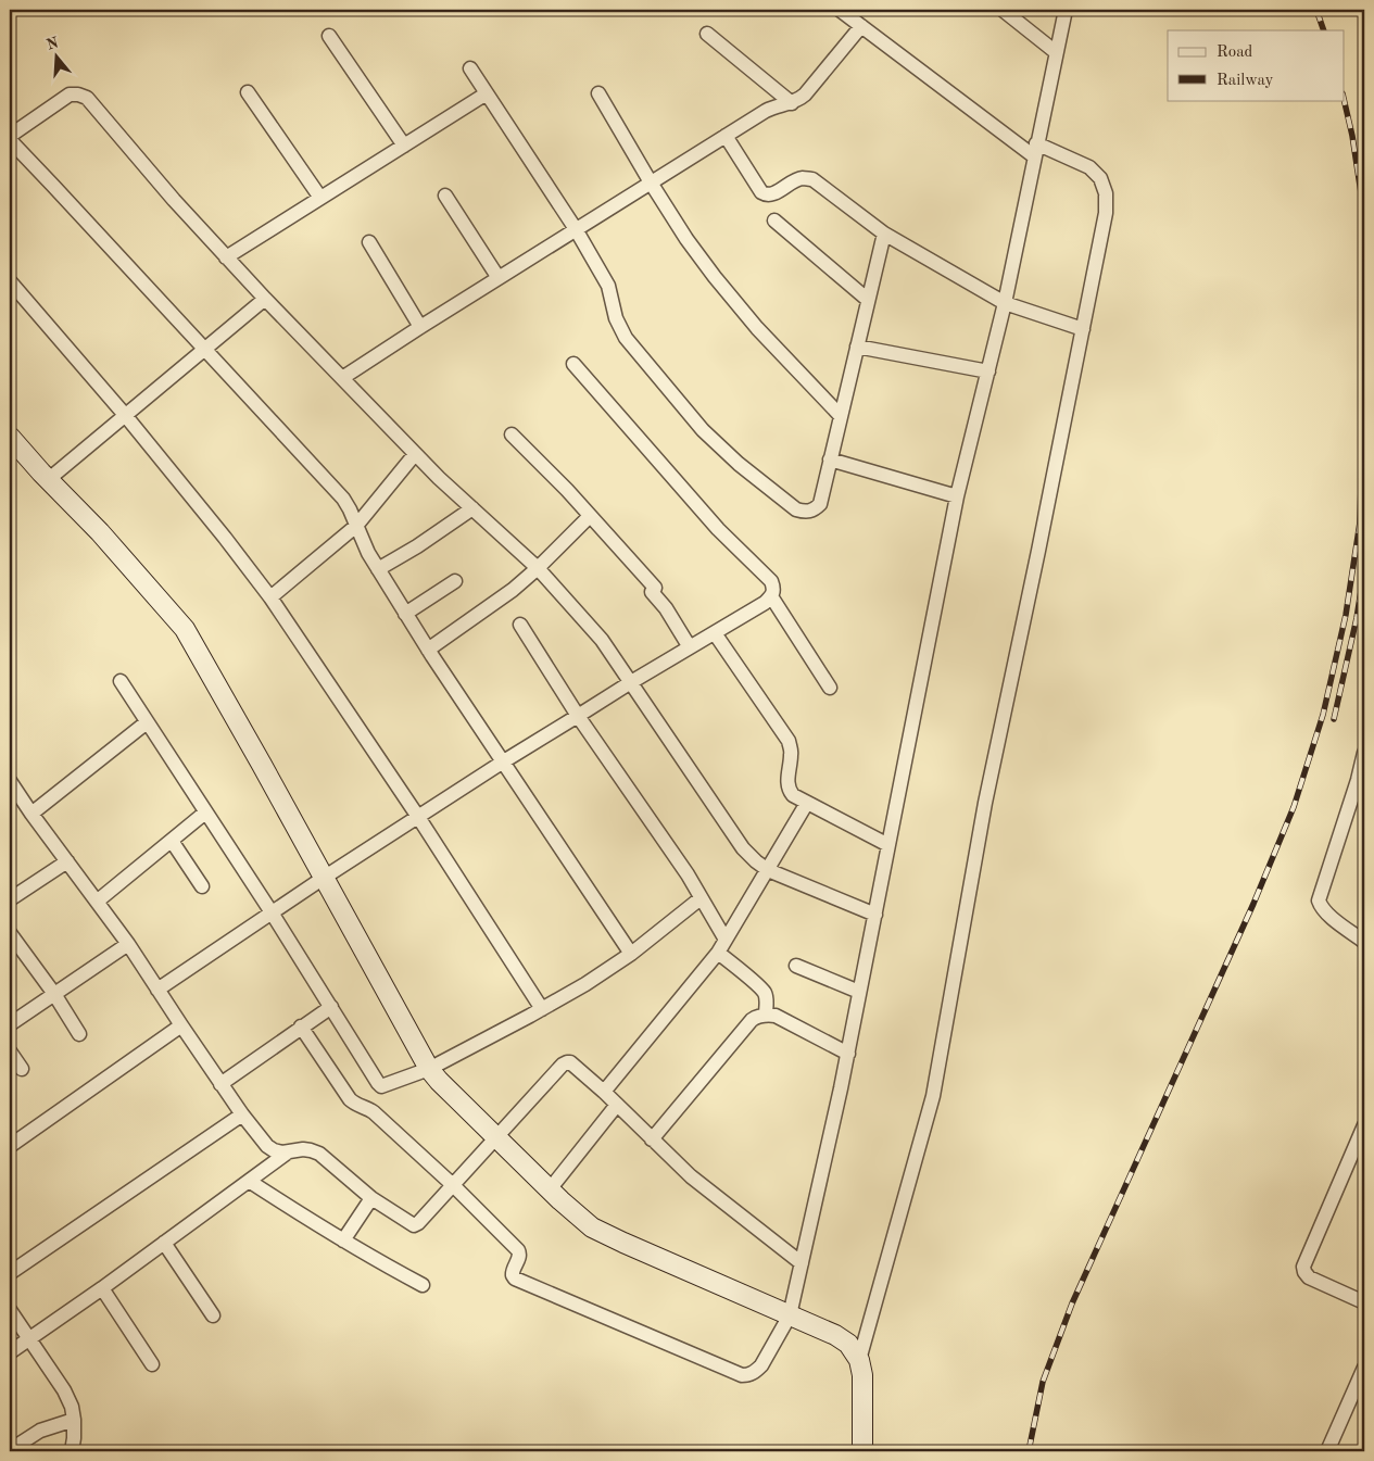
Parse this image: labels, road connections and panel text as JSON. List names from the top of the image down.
{
  "legend": ["Road", "Railway"],
  "north": "top"
}
